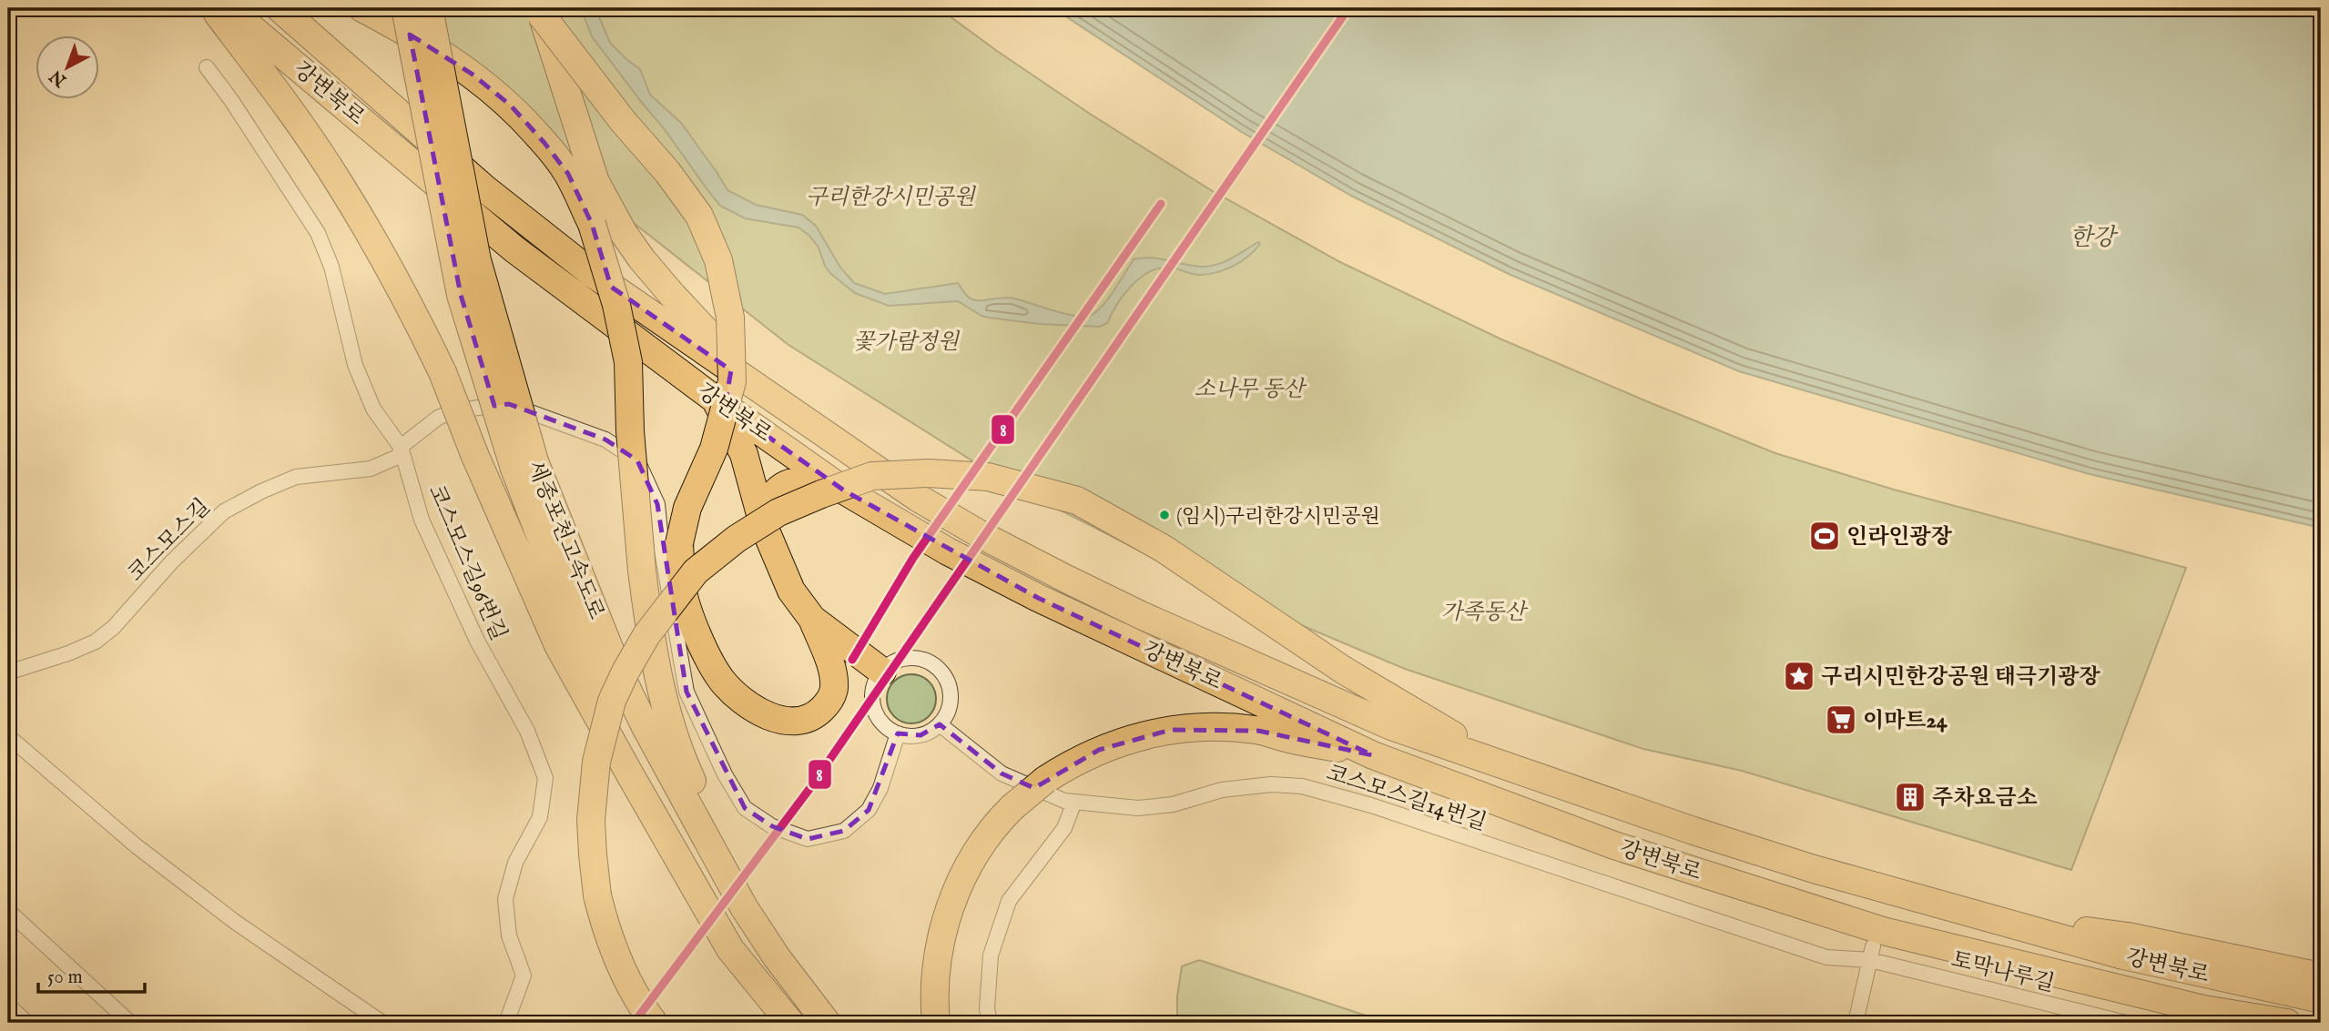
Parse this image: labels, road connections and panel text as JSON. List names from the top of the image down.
{
  "streets": {
    "highway": ["강변북로", "세종포천고속도로"],
    "street": [
      "코스모스길",
      "코스모스길96번길",
      "코스모스길14번길",
      "토막나루길"
    ]
  },
  "crossings": [
    ["코스모스길", "코스모스길96번길"],
    ["코스모스길14번길", "토막나루길"]
  ],
  "water": ["한강"],
  "parks": [
    "구리한강시민공원",
    "꽃가람정원",
    "소나무 동산",
    "가족동산"
  ],
  "places": {
    "other": ["(임시)구리한강시민공원"],
    "sports": ["인라인광장"],
    "place": ["구리시민한강공원 태극기광장"],
    "supermarket": ["이마트24"],
    "building": ["주차요금소"]
  },
  "lines": ["transit line 8"],
  "scale_bar": "50 m",
  "north": "bottom left"
}
